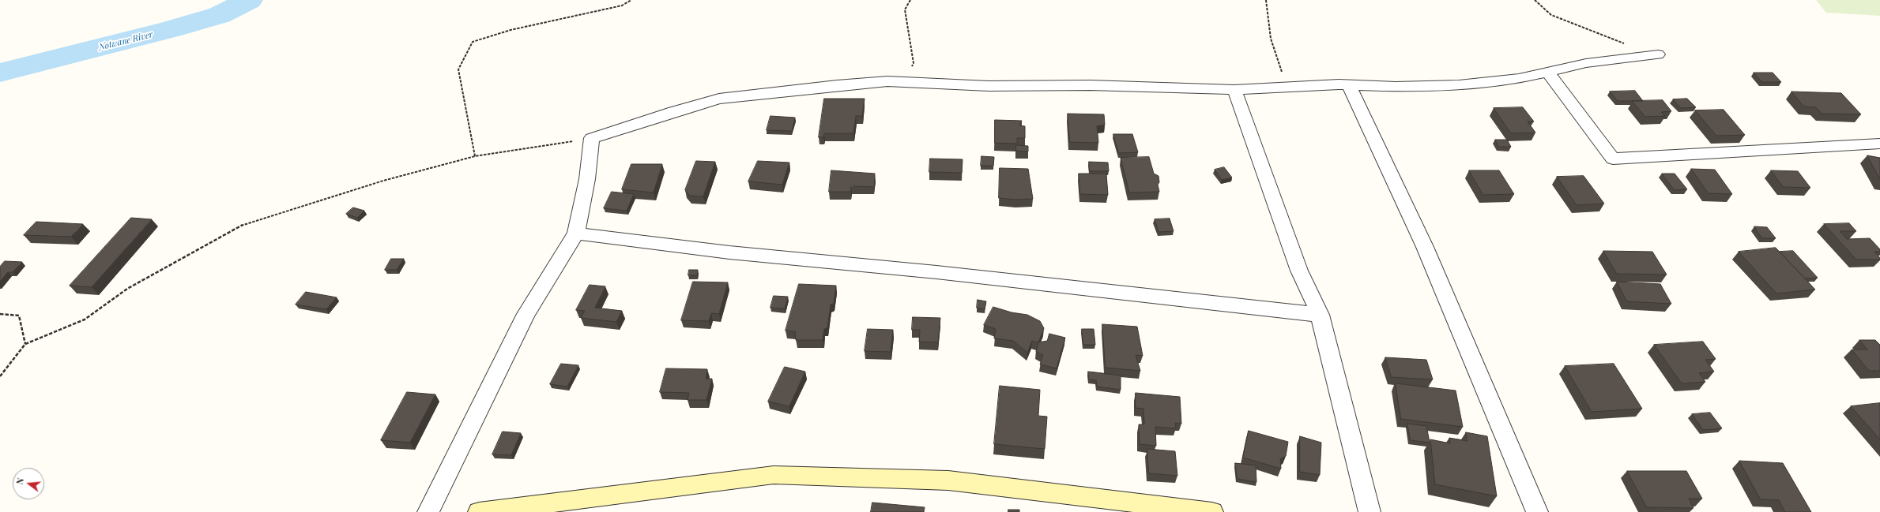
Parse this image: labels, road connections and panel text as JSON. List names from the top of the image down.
{
  "water": ["Notwane River"],
  "north": "left"
}
